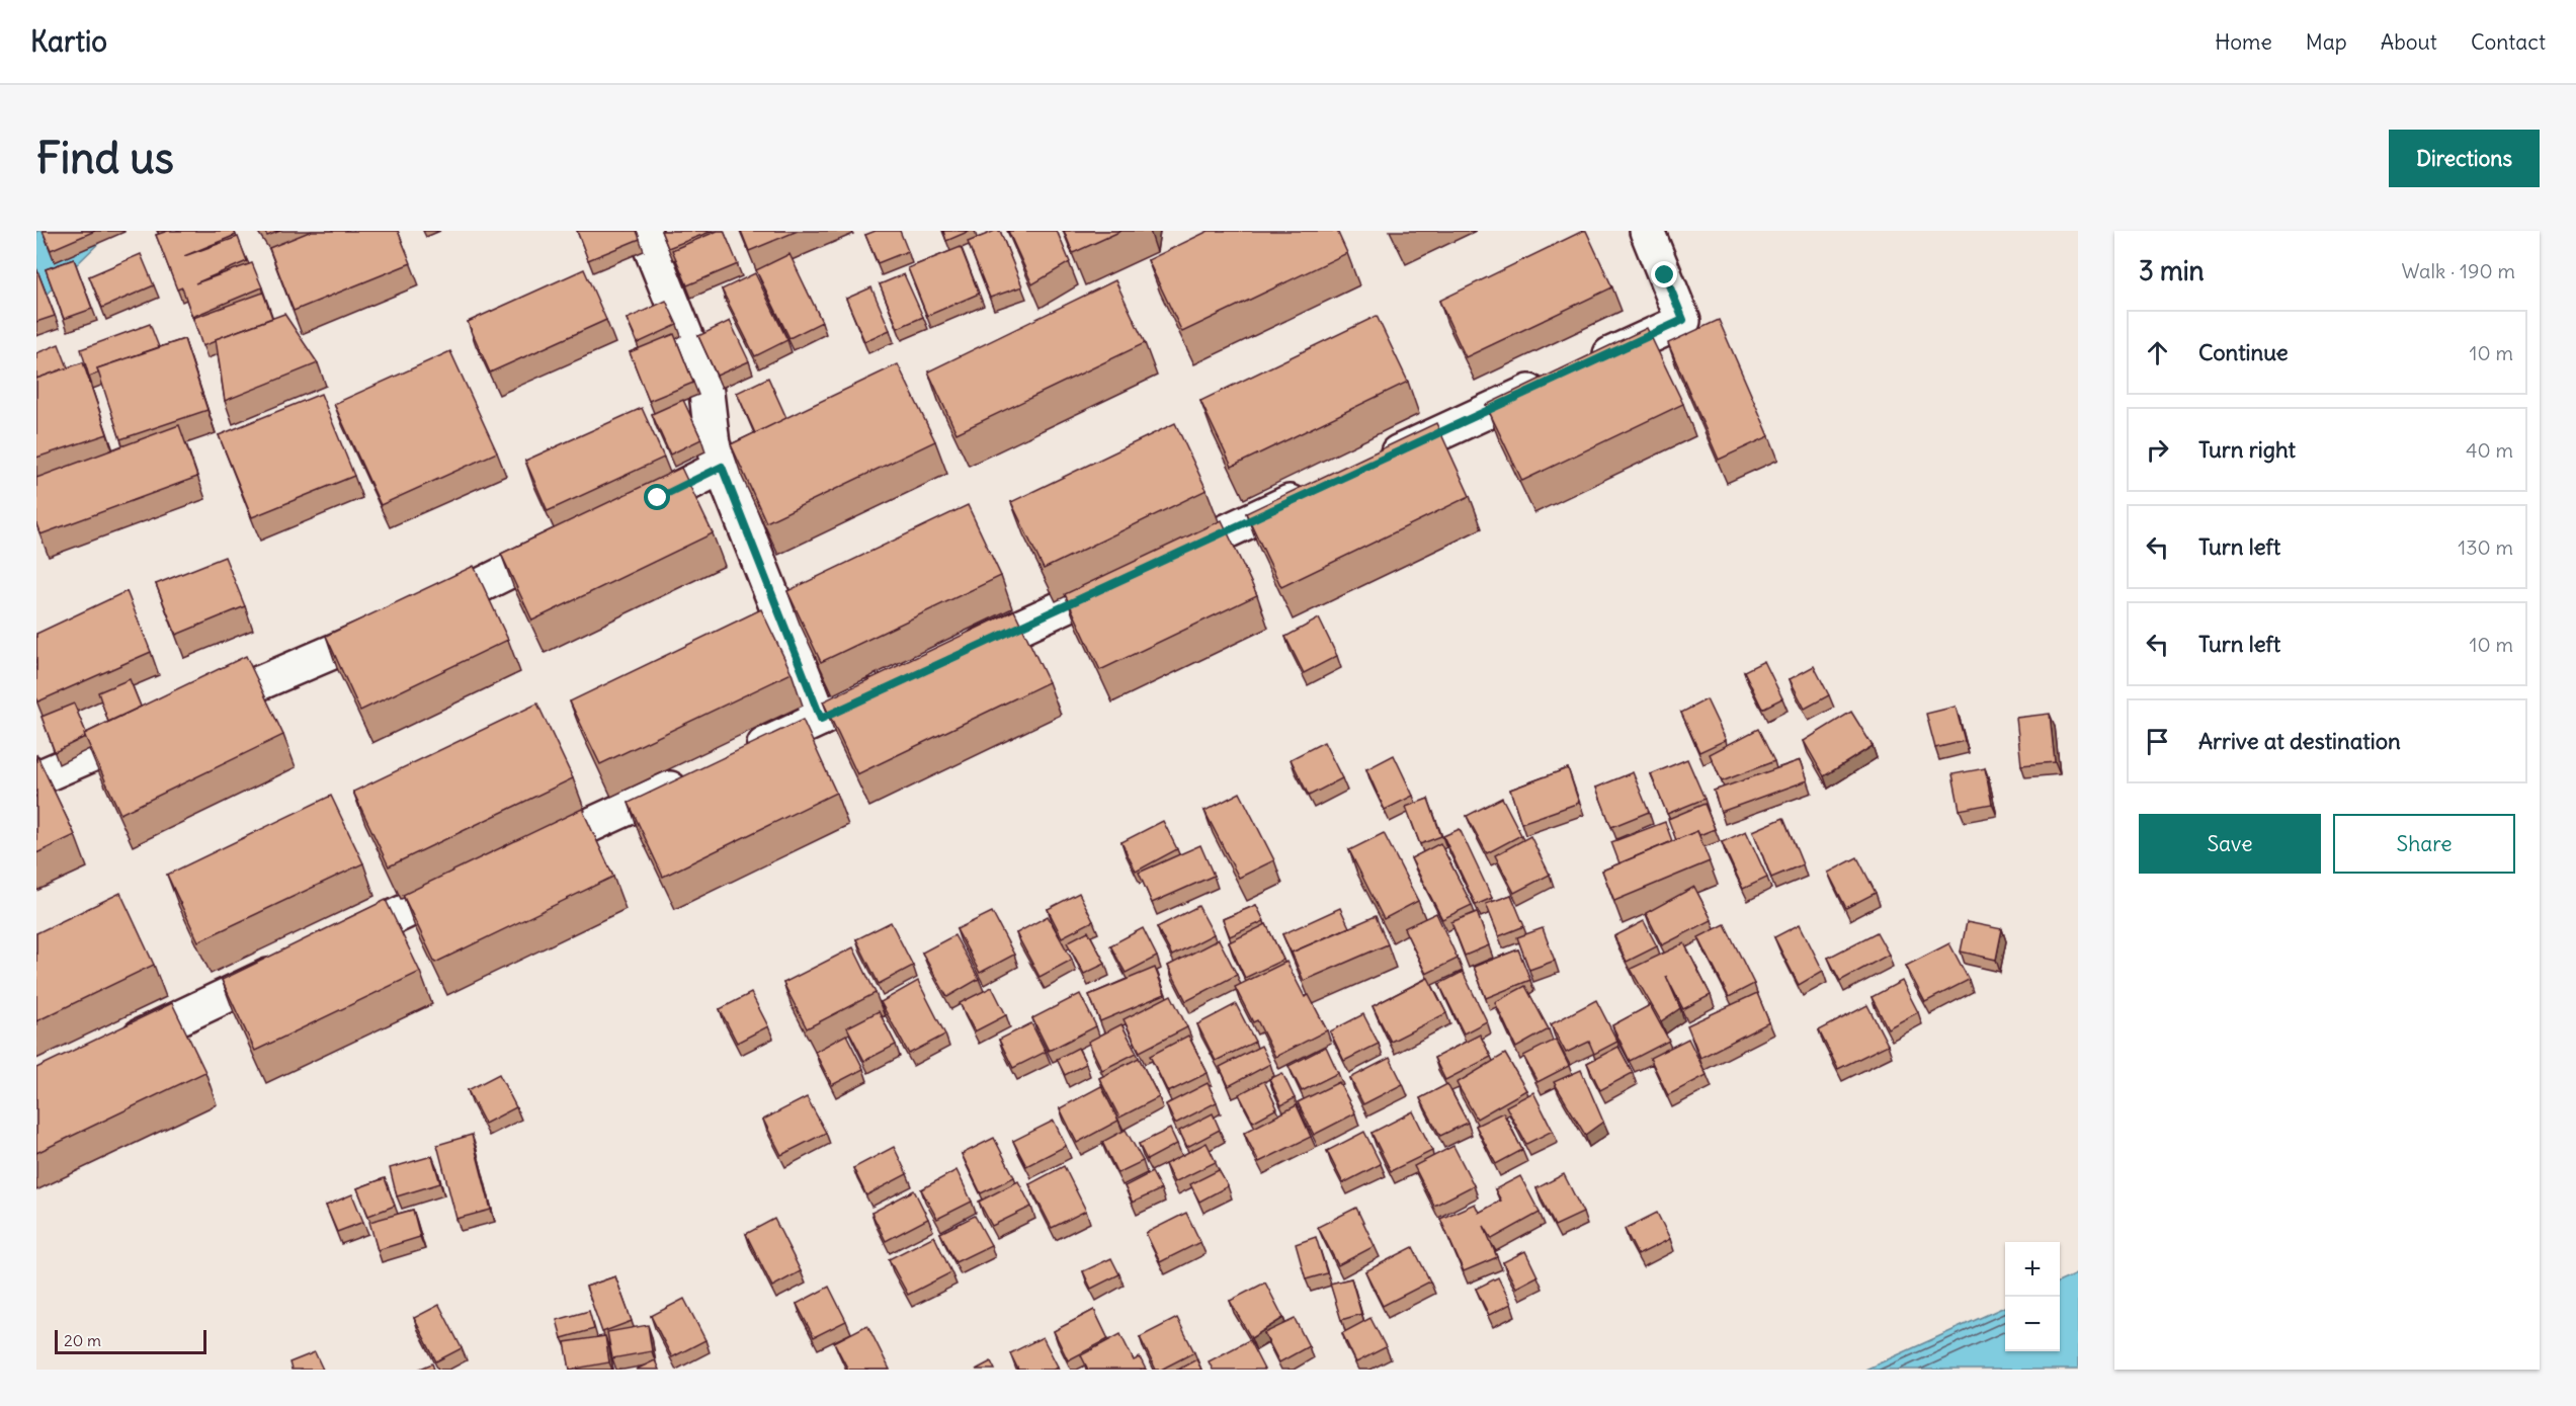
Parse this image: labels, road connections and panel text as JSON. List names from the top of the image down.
{
  "scale_bar": "20 m",
  "page": {
    "header": "Kartio",
    "nav": [
      "Home",
      "Map",
      "About",
      "Contact"
    ],
    "buttons": [
      "Directions",
      ["Save", "Share"]
    ],
    "title": "Find us",
    "heading": ["3 min", "Walk · 190 m"],
    "list": [
      ["Continue", "10 m"],
      ["Turn right", "40 m"],
      ["Turn left", "130 m"],
      ["Turn left", "10 m"],
      "Arrive at destination"
    ],
    "map_buttons": ["+", "−"],
    "scale": "20 m"
  }
}
